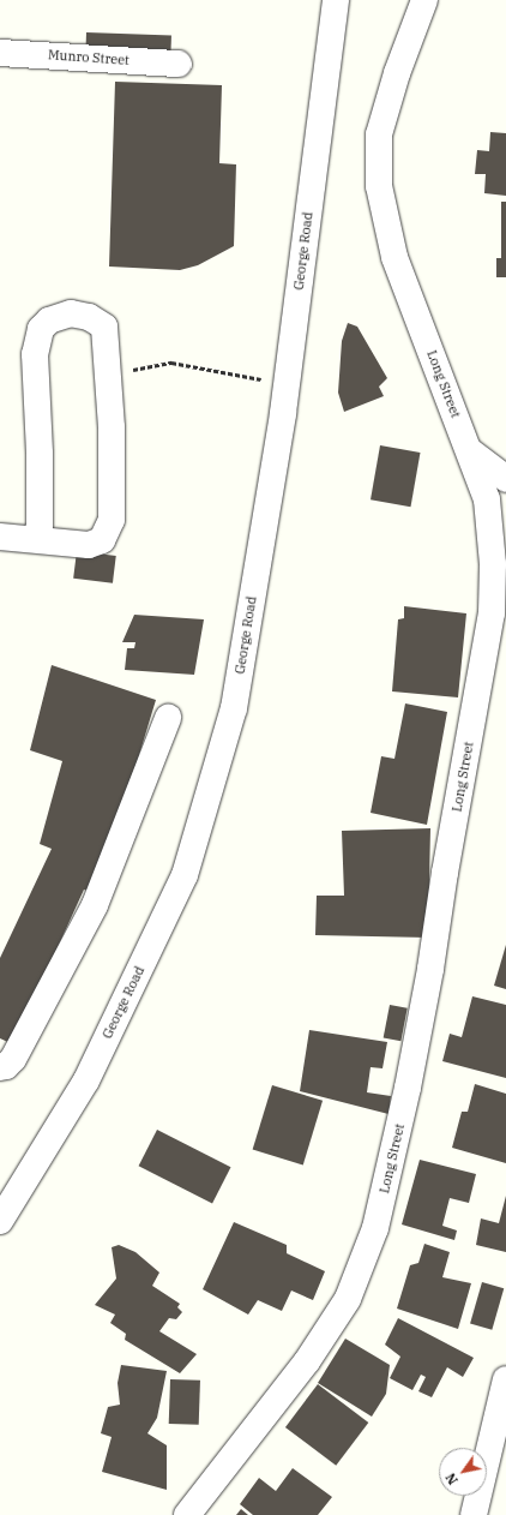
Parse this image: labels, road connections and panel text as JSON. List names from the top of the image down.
{
  "streets": {
    "street": ["Munro Street", "George Road", "Long Street"]
  },
  "north": "bottom left"
}
